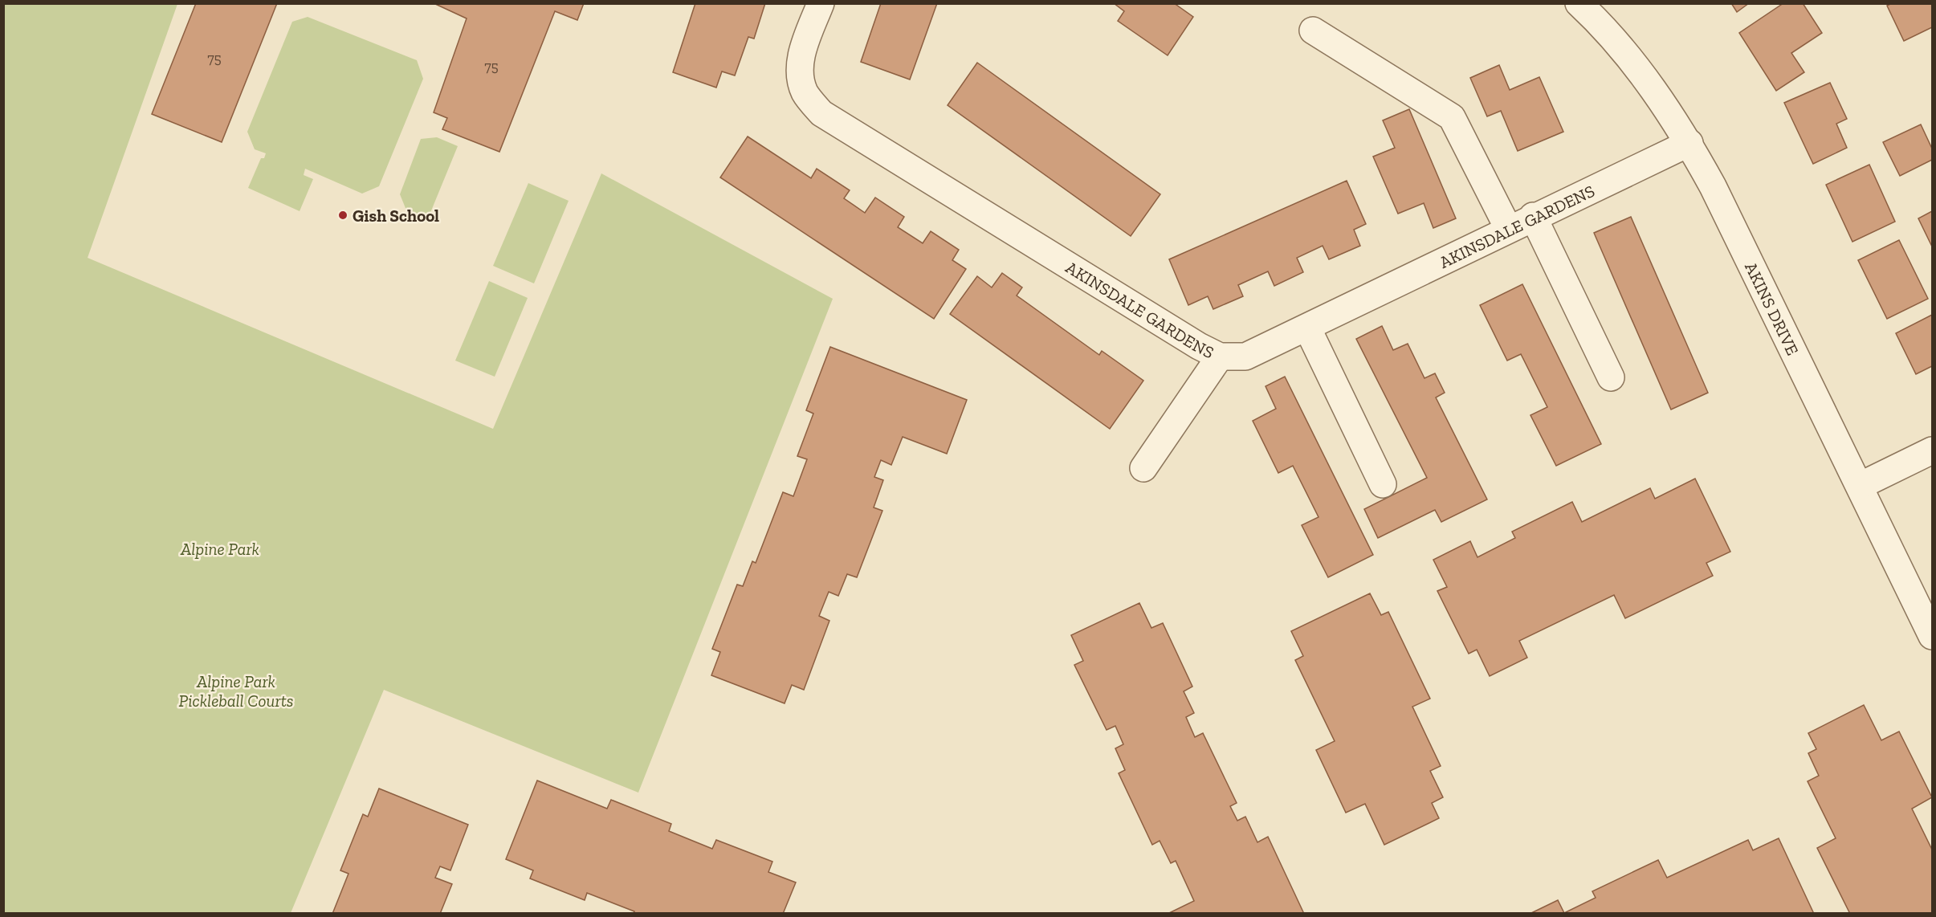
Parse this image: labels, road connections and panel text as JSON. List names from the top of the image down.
{
  "streets": {
    "street": ["AKINSDALE GARDENS", "AKINS DRIVE"]
  },
  "crossings": [
    ["AKINSDALE GARDENS", "AKINS DRIVE"]
  ],
  "parks": ["Alpine Park", "Alpine Park Pickleball Courts"],
  "places": ["Gish School"],
  "house_numbers": ["75", "75"]
}
